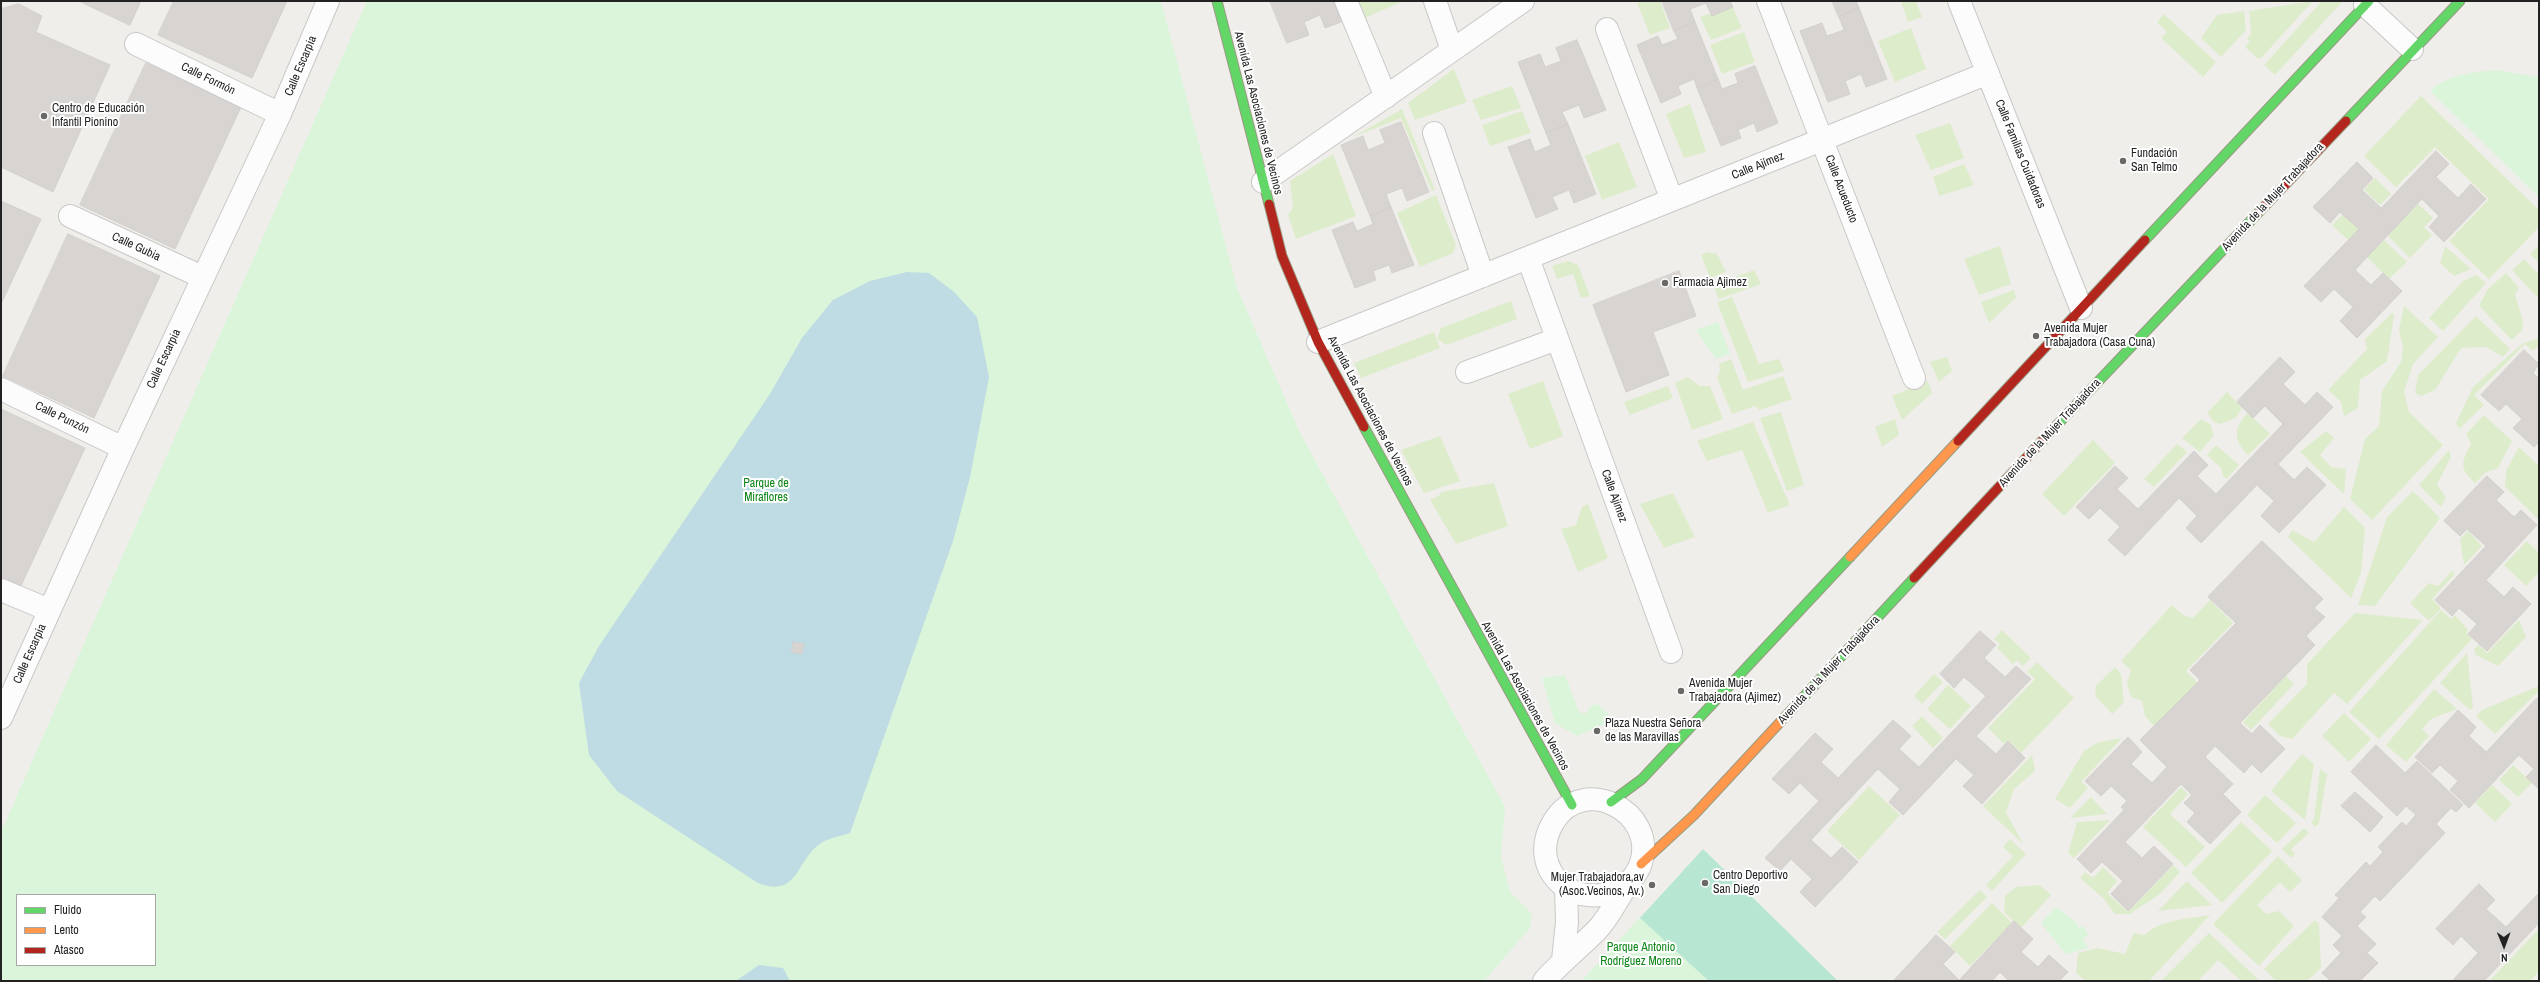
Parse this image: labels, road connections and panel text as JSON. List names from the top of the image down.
{
  "streets": {
    "street": [
      "Calle Escarpia",
      "Calle Formón",
      "Avenida Las Asociaciones de Vecinos",
      "Calle Familias Cuidadoras",
      "Calle Ajímez",
      "Calle Acueducto",
      "Avenida de la Mujer Trabajadora",
      "Calle Gubia",
      "Calle Punzón"
    ]
  },
  "crossings": [
    ["Calle Escarpia", "Calle Formón"],
    ["Calle Escarpia", "Calle Gubia"],
    ["Calle Escarpia", "Calle Punzón"],
    ["Avenida Las Asociaciones de Vecinos", "Calle Ajímez"],
    ["Avenida Las Asociaciones de Vecinos", "Avenida de la Mujer Trabajadora"],
    ["Calle Familias Cuidadoras", "Calle Ajímez"],
    ["Calle Ajímez", "Calle Acueducto"]
  ],
  "parks": ["Parque de Miraflores", "Parque Antonio Rodríguez Moreno"],
  "places": [
    "Centro de Educación Infantil Pionino",
    "Fundación San Telmo",
    "Farmacia Ajimez",
    "Avenida Mujer Trabajadora (Casa Cuna)",
    "Avenida Mujer Trabajadora (Ajimez)",
    "Plaza Nuestra Señora de las Maravillas",
    "Centro Deportivo San Diego",
    "Mujer Trabajadora,av (Asoc.Vecinos, Av.)"
  ],
  "legend": ["Fluido", "Lento", "Atasco"],
  "north": "bottom"
}
